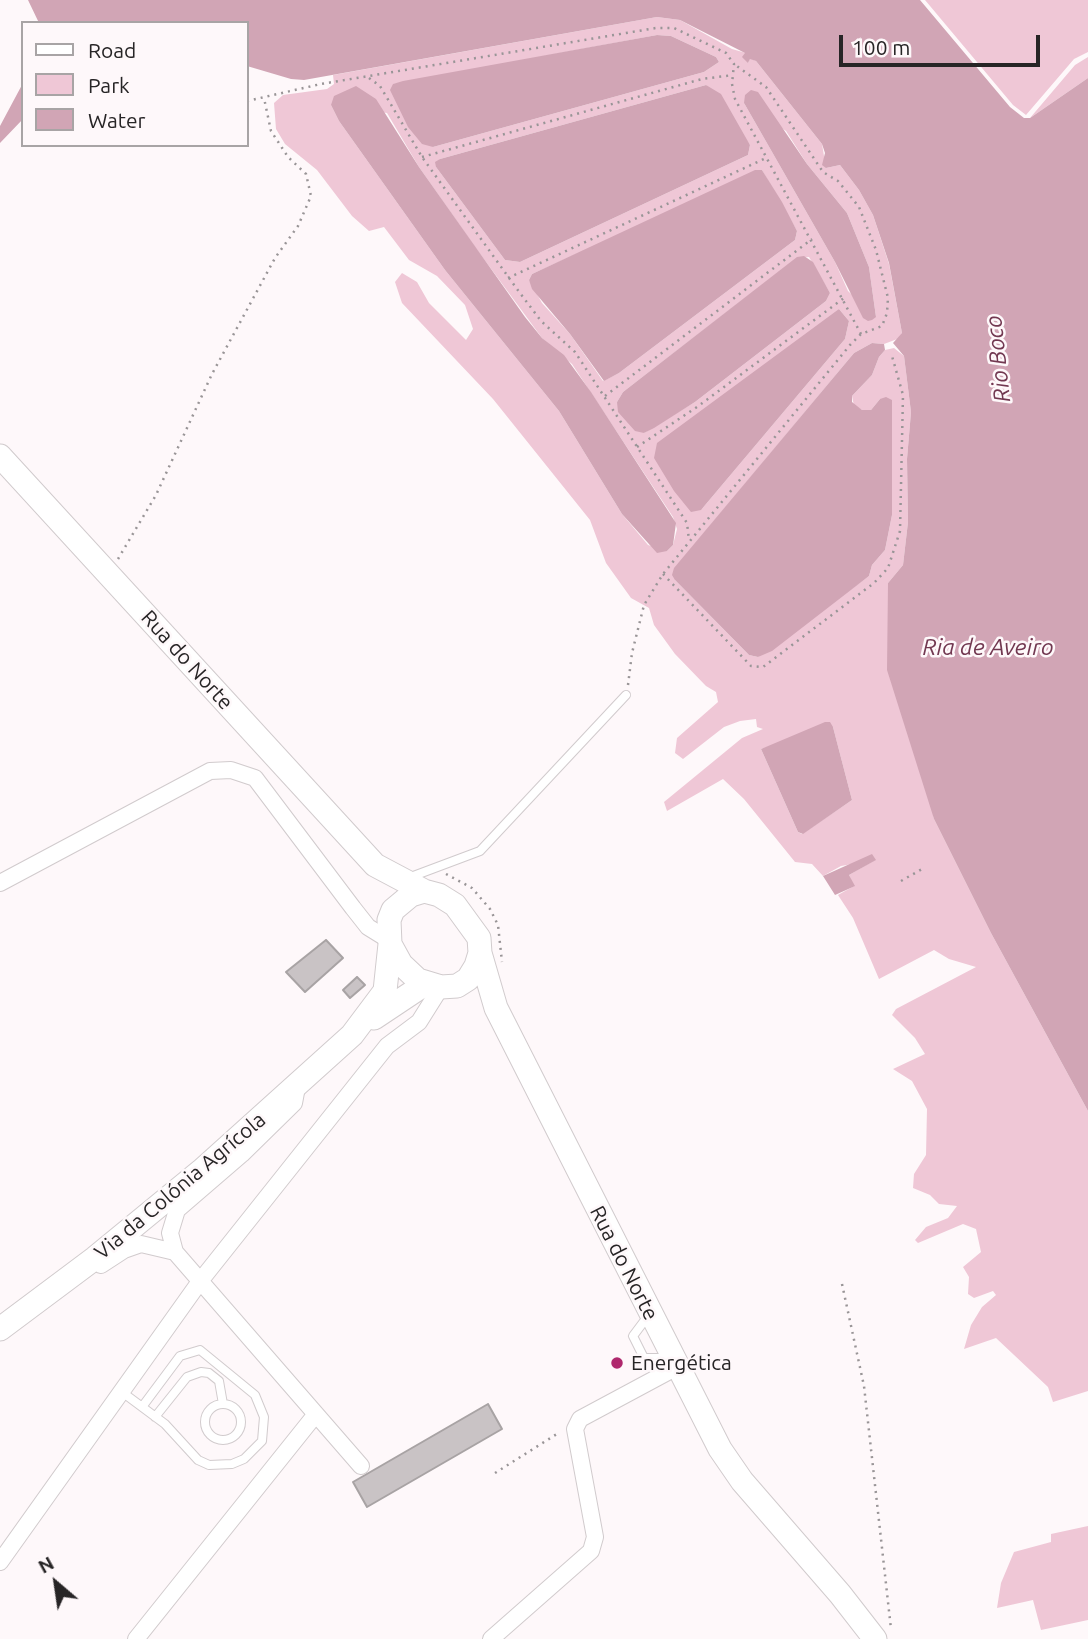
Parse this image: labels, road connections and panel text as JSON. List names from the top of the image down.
{
  "streets": {
    "main road": ["Rua do Norte", "Via da Colónia Agrícola"]
  },
  "crossings": [
    ["Rua do Norte", "Via da Colónia Agrícola"]
  ],
  "water": ["Rio Boco", "Ria de Aveiro"],
  "places": ["Energética"],
  "legend": ["Road", "Park", "Water"],
  "scale_bar": "100 m",
  "north": "top left"
}
